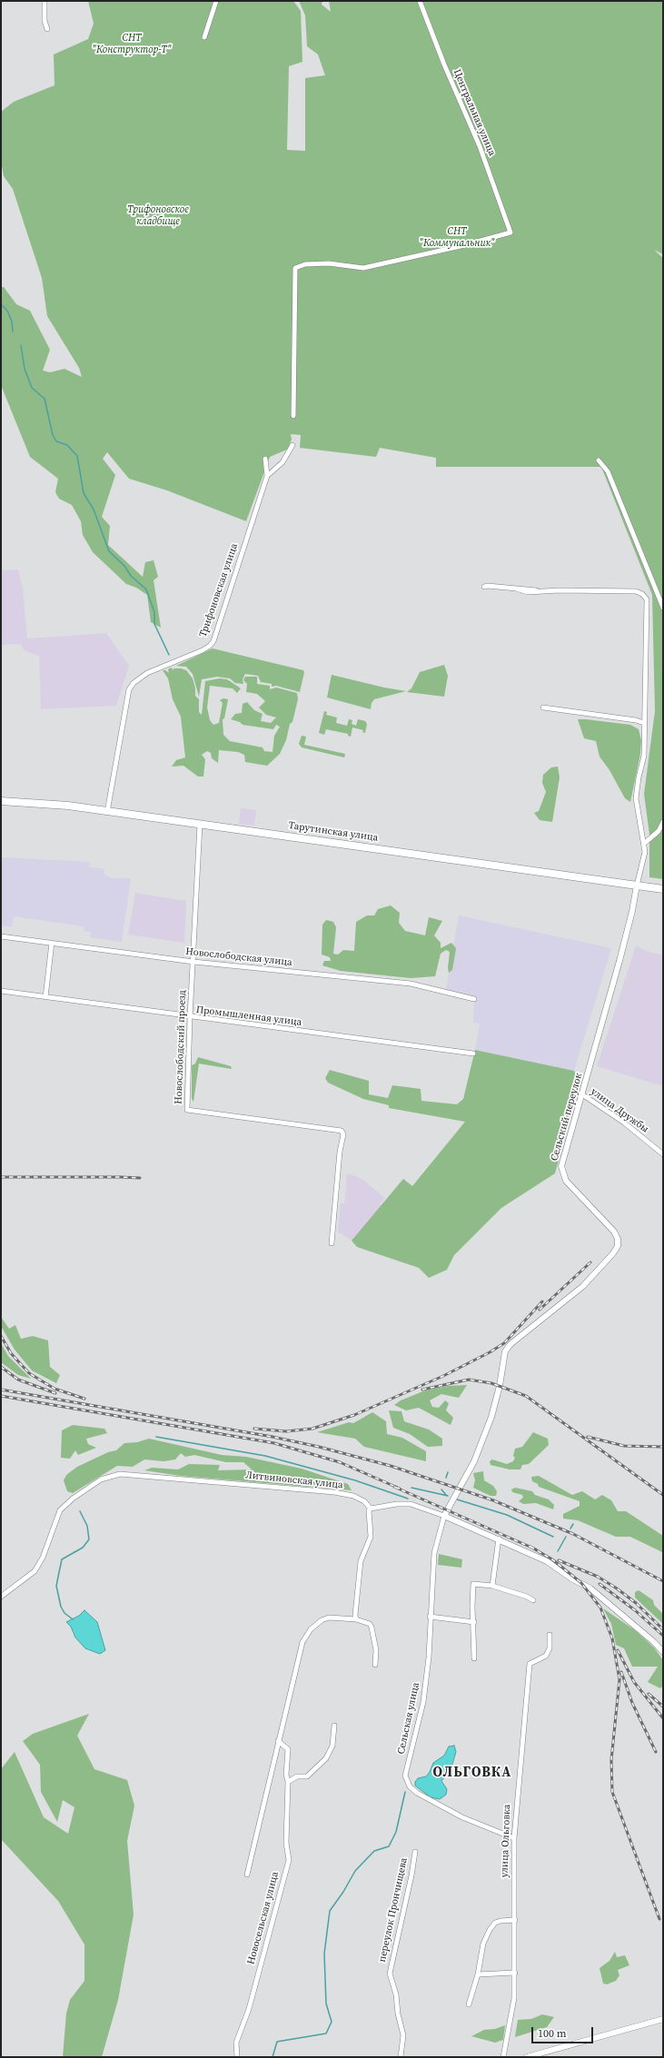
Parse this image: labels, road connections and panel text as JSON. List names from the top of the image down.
{
  "streets": {
    "main road": ["Тарутинская улица"],
    "street": [
      "Центральная улица",
      "Трифоновская улица",
      "Новослободская улица",
      "Промышленная улица",
      "Новослободский проезд",
      "улица Дружбы",
      "Сельский переулок",
      "Литвиновская улица",
      "Сельская улица",
      "улица Ольговка",
      "переулок Прончищева",
      "Новосельская улица"
    ]
  },
  "crossings": [
    ["Трифоновская улица", "Тарутинская улица"],
    ["Тарутинская улица", "Новослободский проезд"],
    ["Тарутинская улица", "Сельский переулок"],
    ["Новослободская улица", "Новослободский проезд"],
    ["Промышленная улица", "Новослободский проезд"],
    ["улица Дружбы", "Сельский переулок"],
    ["Сельский переулок", "Сельская улица"],
    ["Сельская улица", "улица Ольговка"]
  ],
  "districts": ["ОЛЬГОВКА"],
  "parks": ["СНТ \"Конструктор-Т\"", "Трифоновское кладбище", "СНТ \"Коммунальник\""],
  "scale_bar": "100 m"
}
